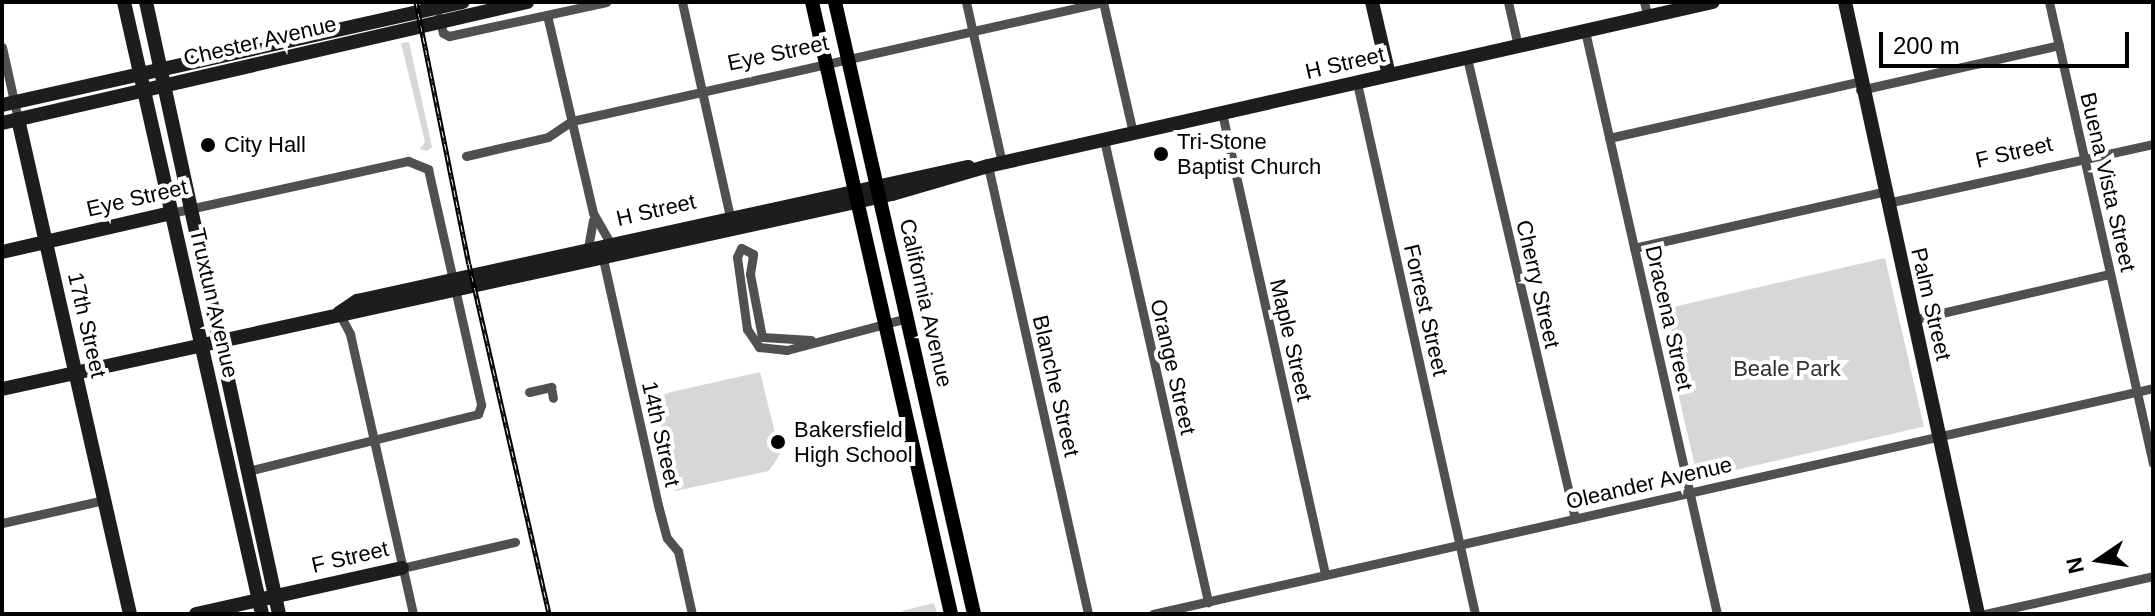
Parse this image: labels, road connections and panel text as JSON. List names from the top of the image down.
{
  "streets": {
    "main road": ["California Avenue"],
    "street": [
      "Chester Avenue",
      "Eye Street",
      "H Street",
      "F Street",
      "Buena Vista Street",
      "Cherry Street",
      "Truxtun Avenue",
      "Palm Street",
      "Forrest Street",
      "Dracena Street",
      "17th Street",
      "Maple Street",
      "Orange Street",
      "Blanche Street",
      "14th Street",
      "Oleander Avenue"
    ]
  },
  "crossings": [
    ["Chester Avenue", "Truxtun Avenue"],
    ["Chester Avenue", "17th Street"],
    ["Eye Street", "Truxtun Avenue"],
    ["Eye Street", "California Avenue"],
    ["Eye Street", "17th Street"],
    ["Eye Street", "Blanche Street"],
    ["H Street", "Cherry Street"],
    ["H Street", "Truxtun Avenue"],
    ["H Street", "California Avenue"],
    ["H Street", "Forrest Street"],
    ["H Street", "Dracena Street"],
    ["H Street", "17th Street"],
    ["H Street", "Maple Street"],
    ["H Street", "Orange Street"],
    ["H Street", "Blanche Street"],
    ["H Street", "14th Street"],
    ["F Street", "Buena Vista Street"],
    ["F Street", "Truxtun Avenue"],
    ["F Street", "Palm Street"],
    ["F Street", "Dracena Street"],
    ["Buena Vista Street", "Oleander Avenue"],
    ["Cherry Street", "Oleander Avenue"],
    ["Palm Street", "Oleander Avenue"],
    ["Forrest Street", "Oleander Avenue"],
    ["Dracena Street", "Oleander Avenue"],
    ["Maple Street", "Oleander Avenue"],
    ["Orange Street", "Oleander Avenue"]
  ],
  "parks": ["Beale Park"],
  "places": ["City Hall", "Tri-Stone Baptist Church", "Bakersfield High School"],
  "scale_bar": "200 m",
  "north": "left"
}
